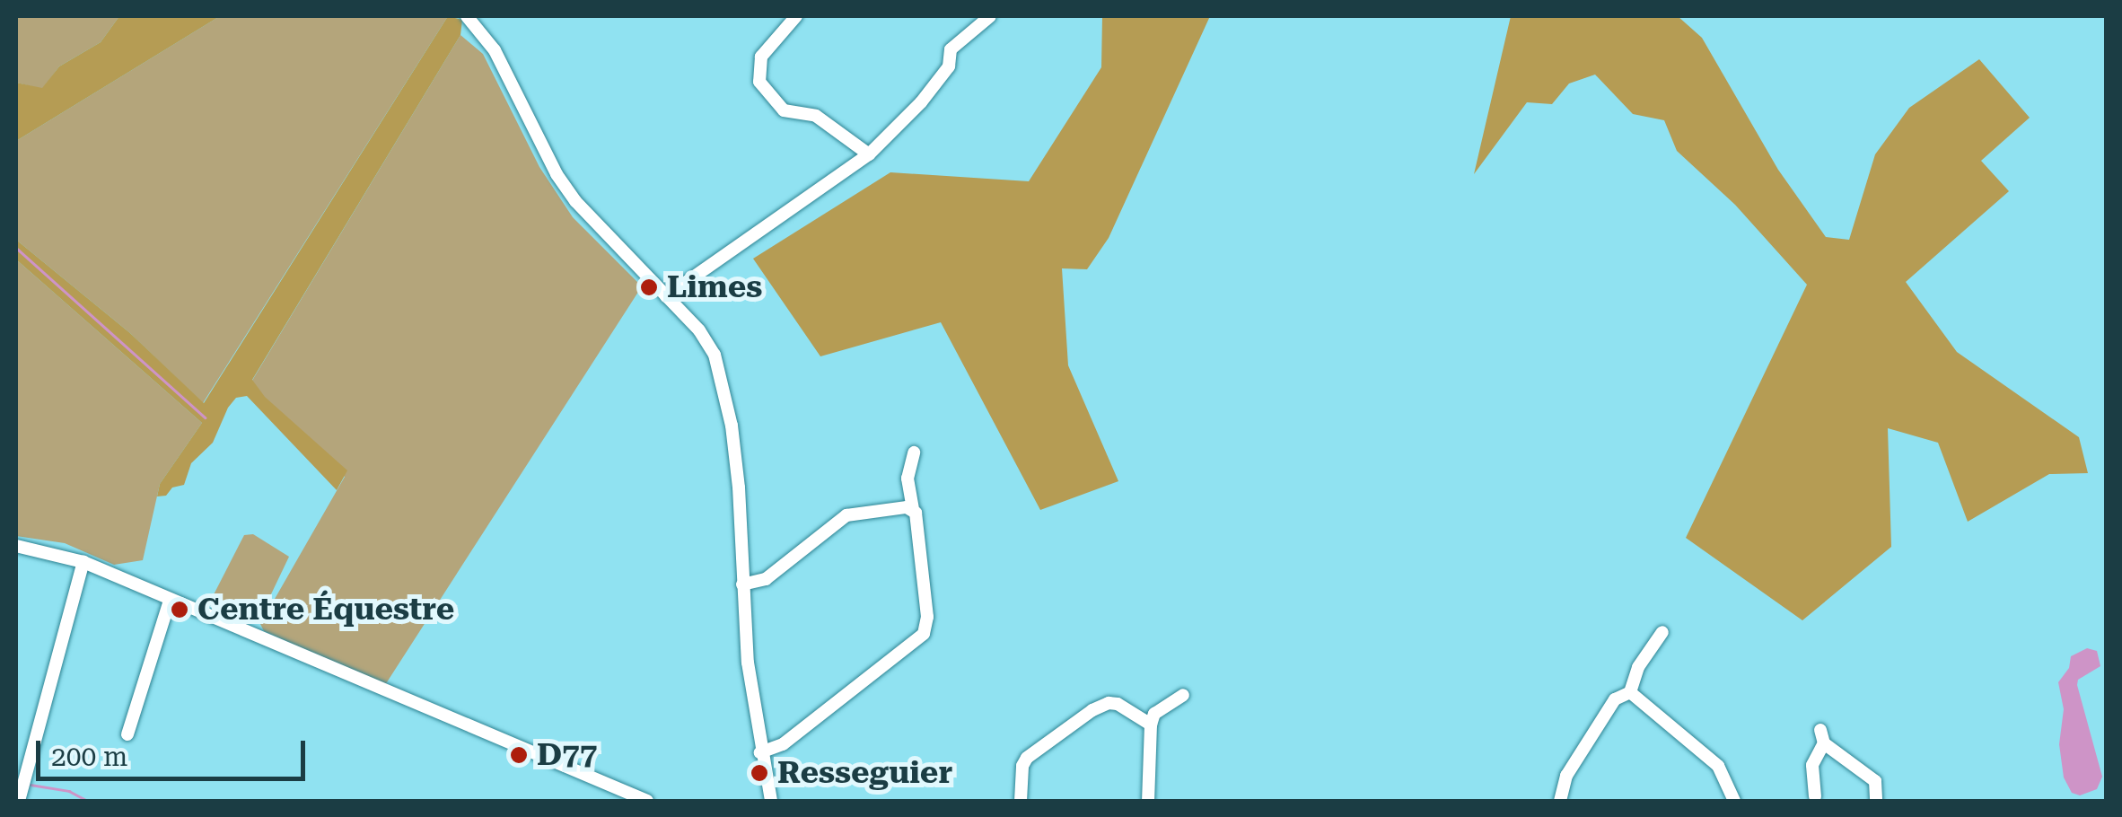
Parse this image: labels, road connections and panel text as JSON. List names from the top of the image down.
{
  "places": [
    "Limes",
    "Centre Équestre",
    "D77",
    "Resseguier"
  ],
  "scale_bar": "200 m"
}
